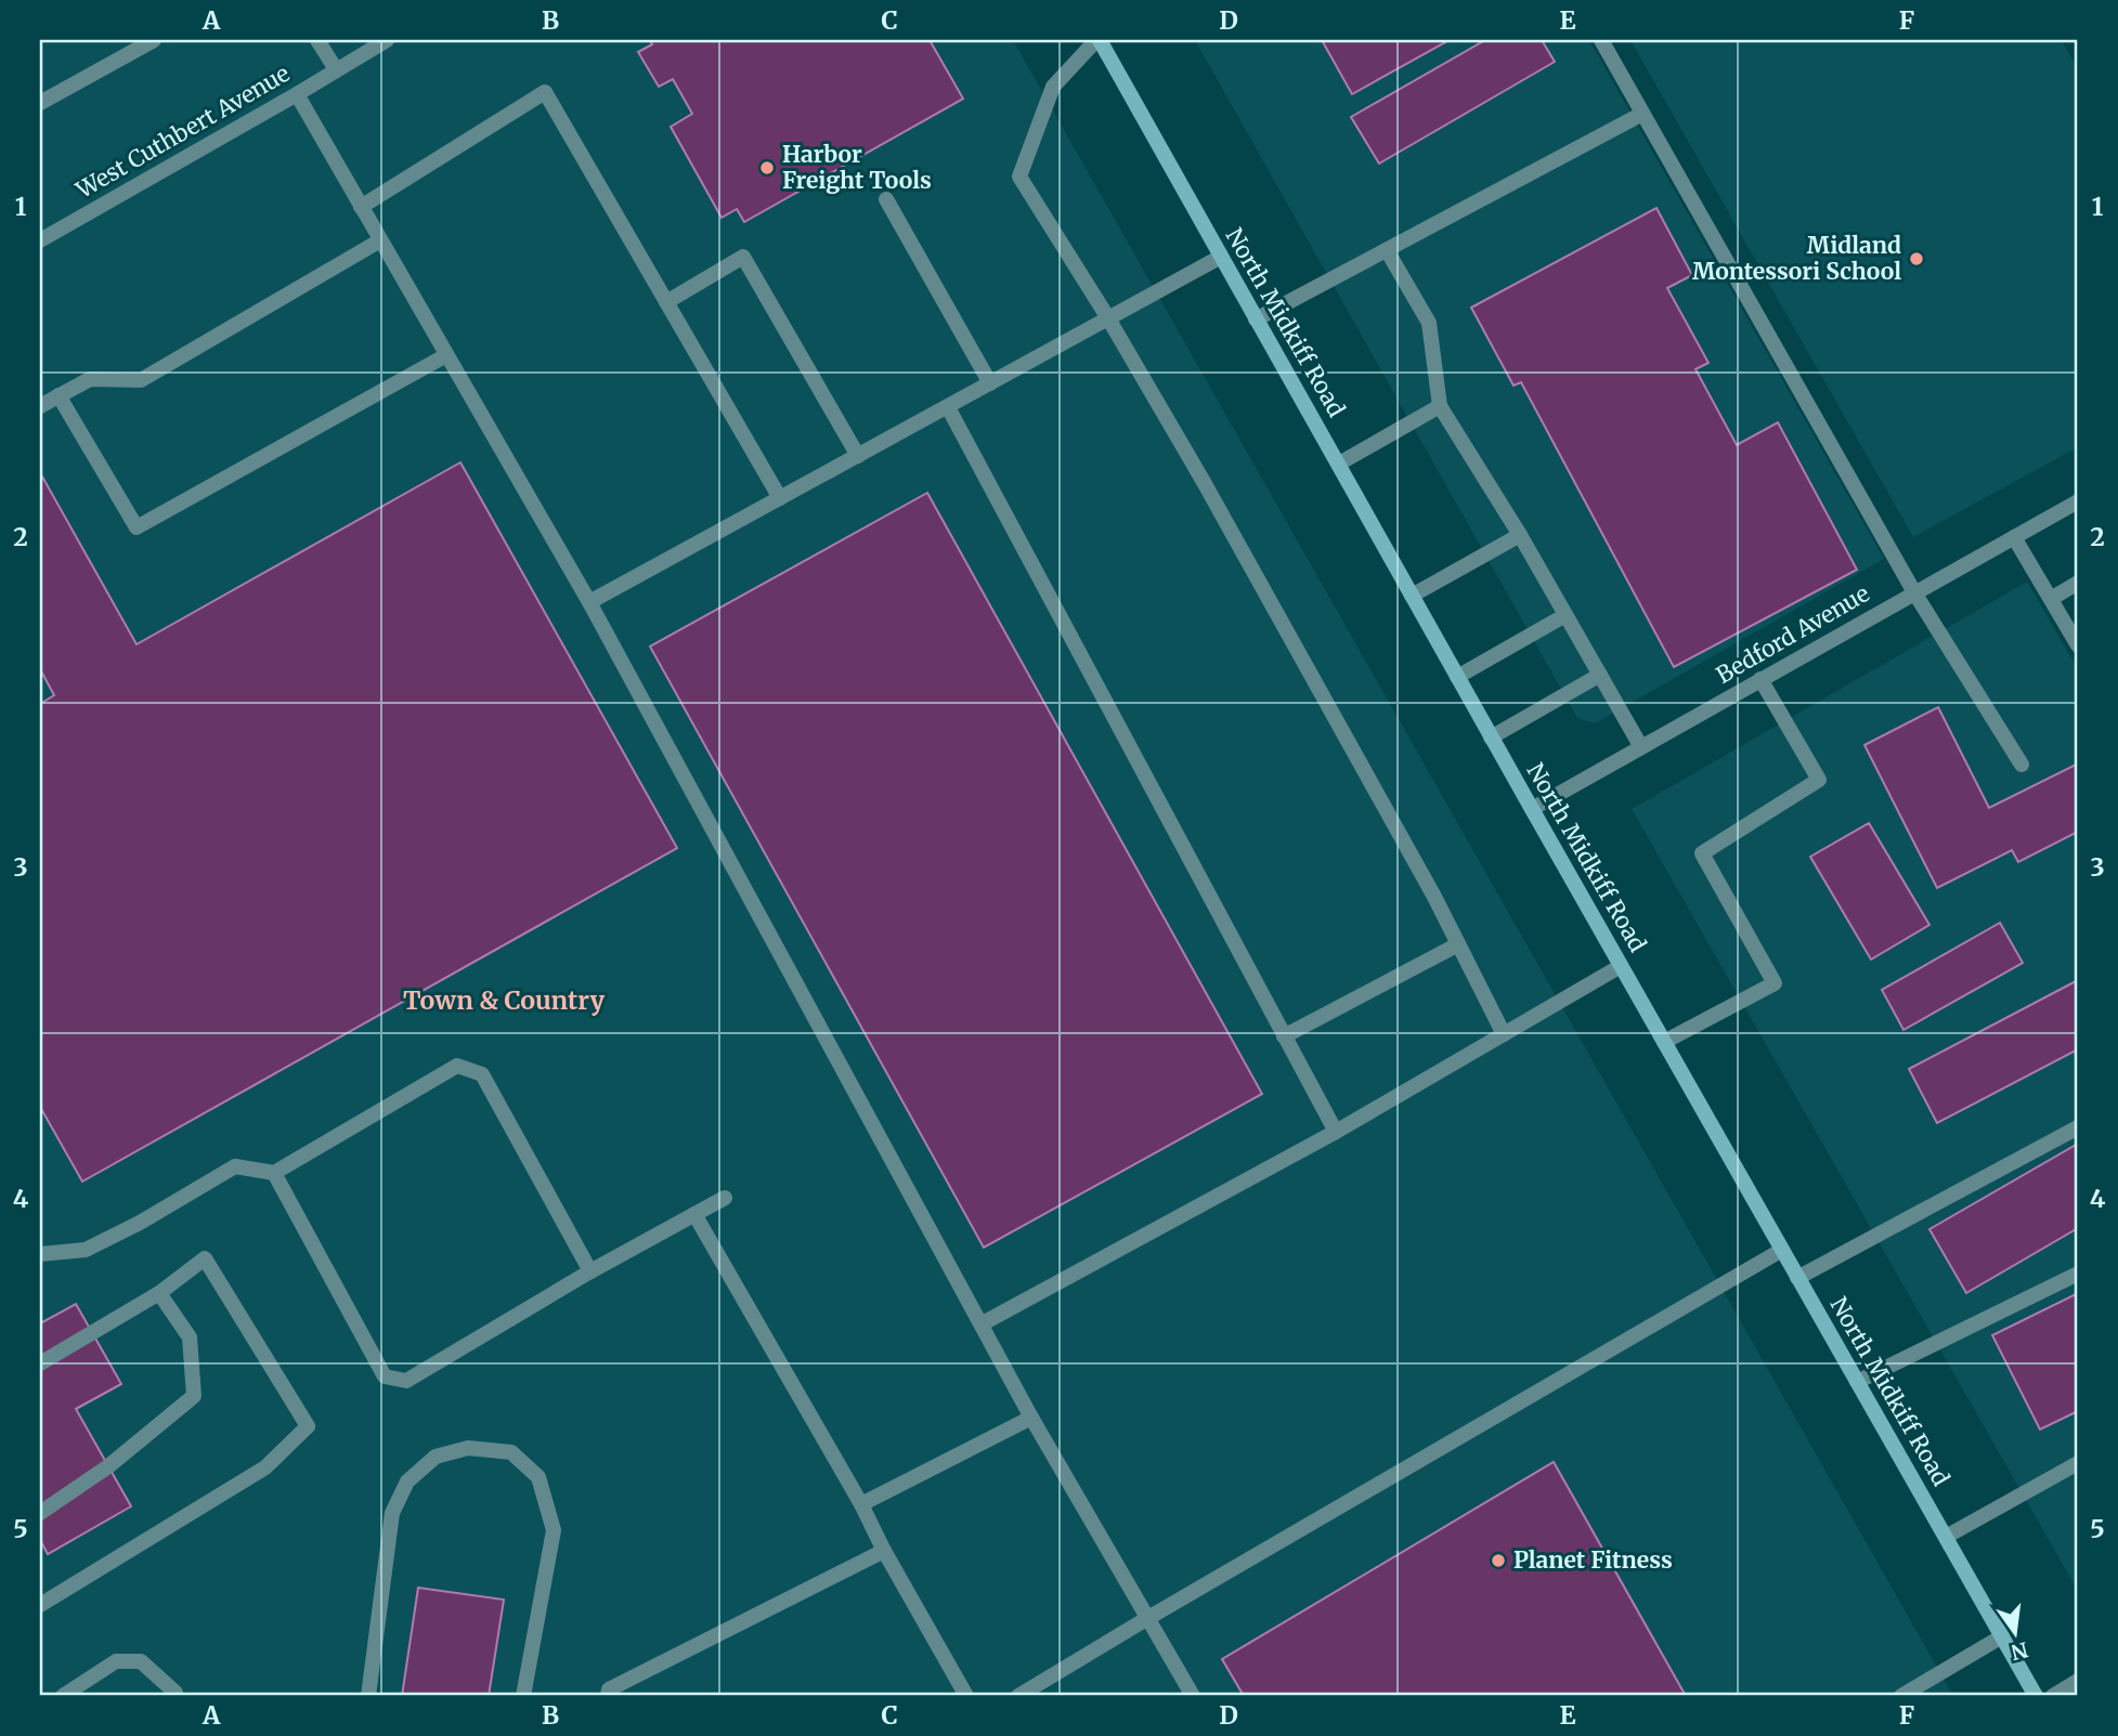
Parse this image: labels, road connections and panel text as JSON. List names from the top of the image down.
{
  "streets": {
    "main road": ["North Midkiff Road"],
    "street": ["West Cuthbert Avenue", "Bedford Avenue"]
  },
  "crossings": [
    ["North Midkiff Road", "Bedford Avenue"]
  ],
  "districts": ["Town & Country"],
  "places": ["Harbor Freight Tools", "Midland Montessori School", "Planet Fitness"],
  "north": "bottom",
  "grid": {
    "columns": [
      "A",
      "B",
      "C",
      "D",
      "E",
      "F"
    ],
    "rows": [
      "1",
      "2",
      "3",
      "4",
      "5"
    ]
  }
}
